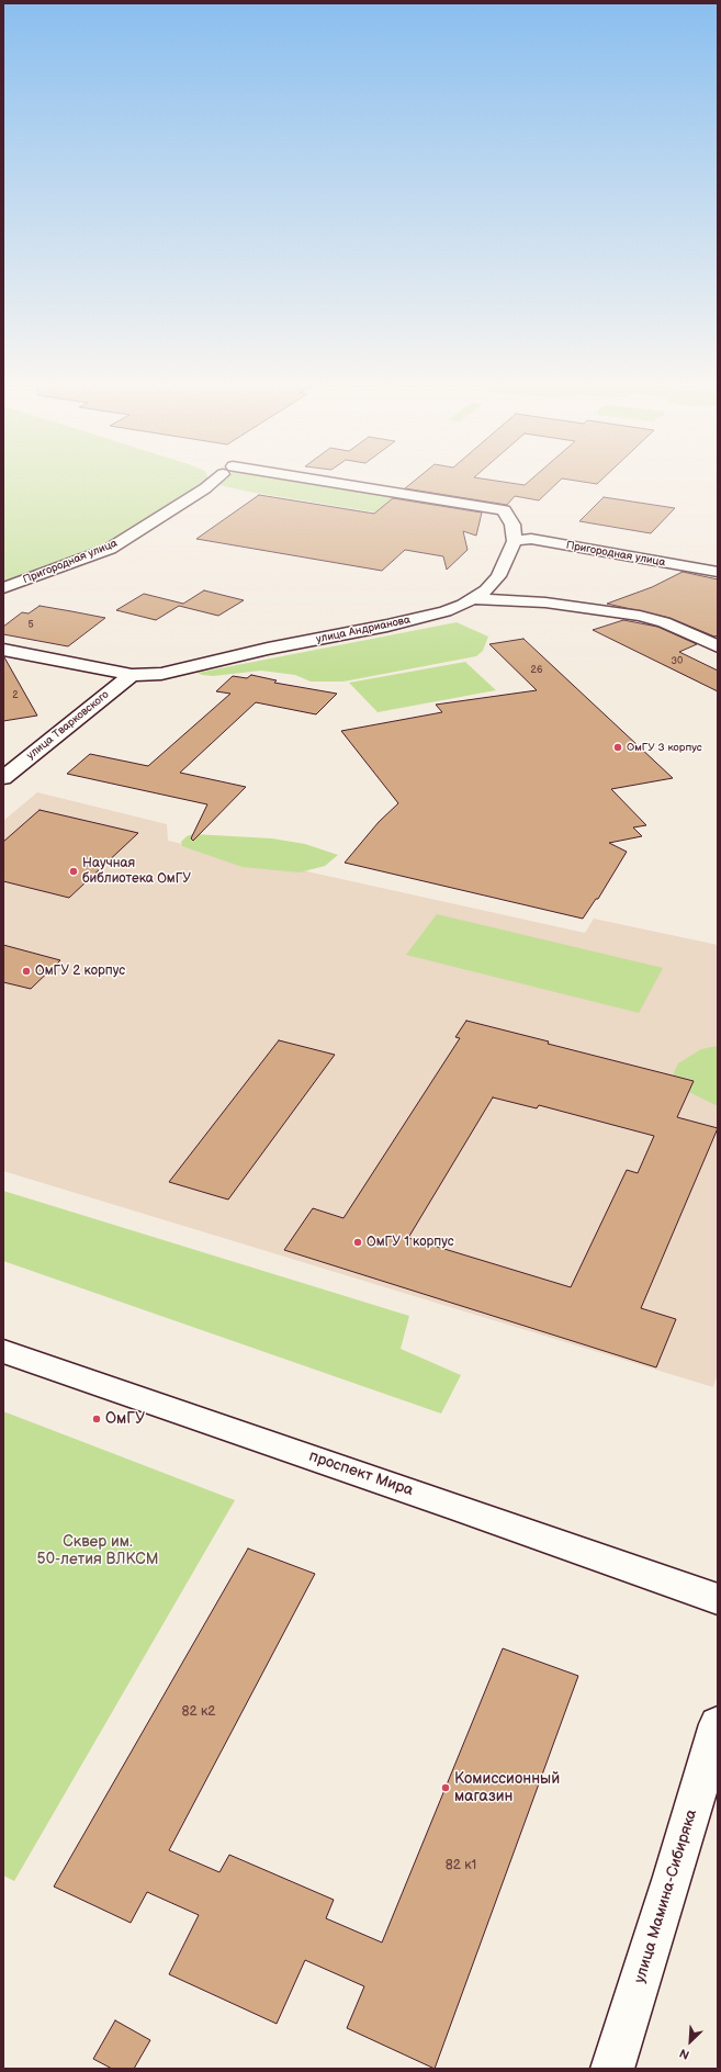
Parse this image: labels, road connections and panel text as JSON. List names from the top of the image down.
{
  "streets": {
    "street": [
      "Пригородная улица",
      "улица Андрианова",
      "улица Тварковского",
      "проспект Мира",
      "улица Мамина-Сибиряка"
    ]
  },
  "crossings": [
    ["улица Андрианова", "улица Тварковского"]
  ],
  "parks": ["Сквер им. 50-летия ВЛКСМ"],
  "places": [
    "ОмГУ 3 корпус",
    "Научная библиотека ОмГУ",
    "ОмГУ 2 корпус",
    "ОмГУ 1 корпус",
    "ОмГУ",
    "Комиссионный магазин"
  ],
  "house_numbers": [
    "5",
    "30",
    "26",
    "2",
    "82 к2",
    "82 к1"
  ],
  "north": "bottom left"
}
